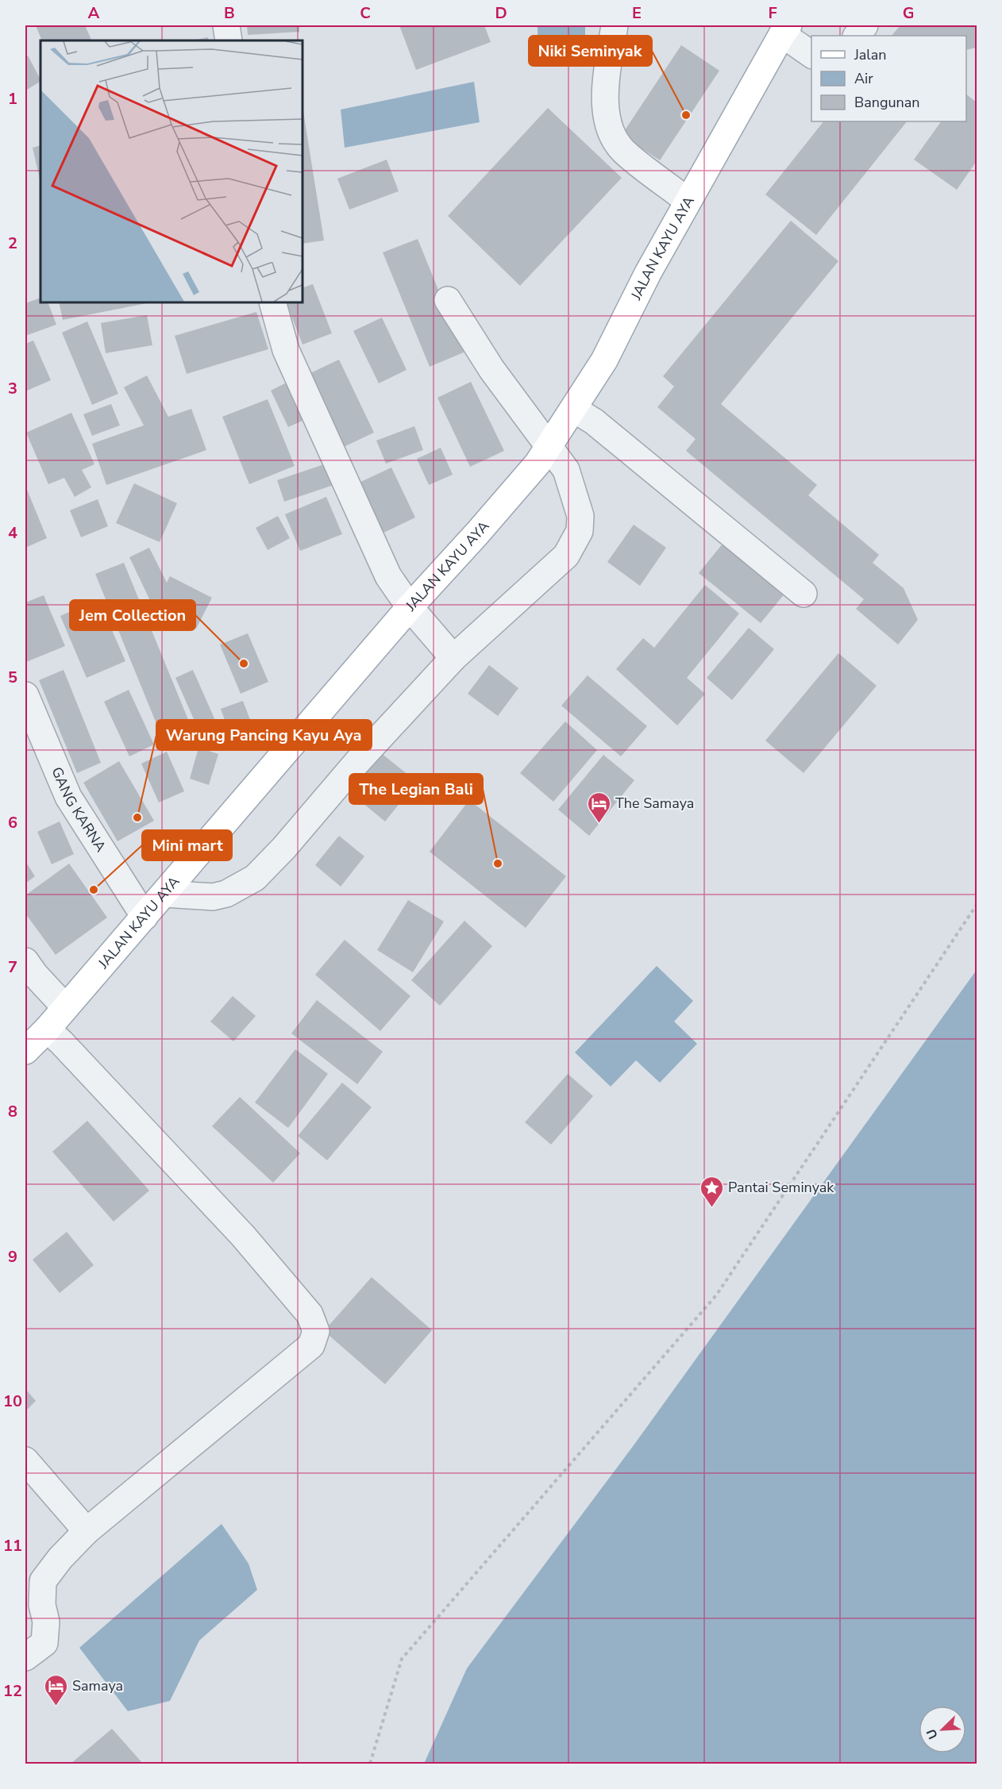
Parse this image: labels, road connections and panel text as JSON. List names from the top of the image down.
{
  "streets": {
    "main road": ["JALAN KAYU AYA"],
    "street": ["GANG KARNA"]
  },
  "crossings": [
    ["JALAN KAYU AYA", "GANG KARNA"]
  ],
  "places": {
    "other": [
      "Niki Seminyak",
      "Jem Collection",
      "Warung Pancing Kayu Aya",
      "The Legian Bali",
      "Mini mart"
    ],
    "hotel": ["The Samaya", "Samaya"],
    "place": ["Pantai Seminyak"]
  },
  "legend": ["Jalan", "Air", "Bangunan"],
  "north": "bottom left",
  "grid": {
    "columns": [
      "A",
      "B",
      "C",
      "D",
      "E",
      "F",
      "G"
    ],
    "rows": [
      "1",
      "2",
      "3",
      "4",
      "5",
      "6",
      "7",
      "8",
      "9",
      "10",
      "11",
      "12"
    ]
  }
}
